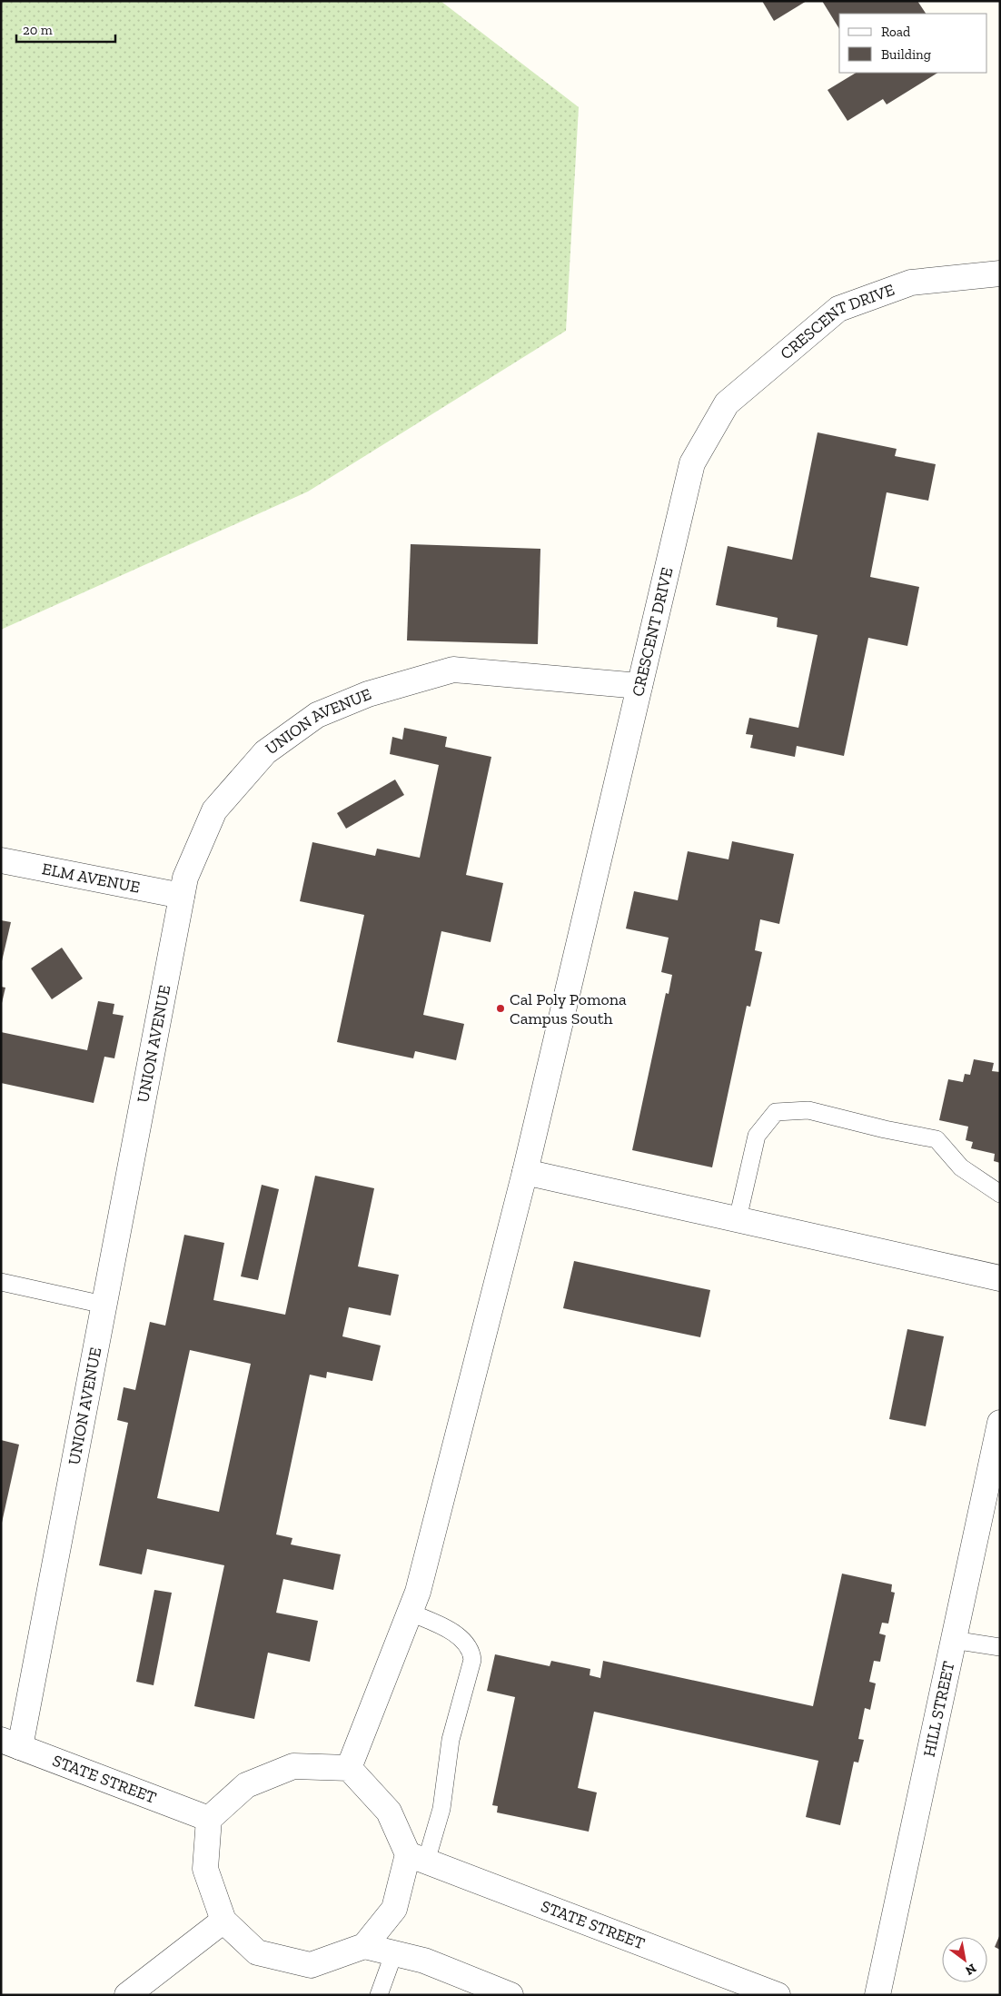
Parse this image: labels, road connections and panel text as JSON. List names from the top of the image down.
{
  "streets": {
    "street": [
      "CRESCENT DRIVE",
      "UNION AVENUE",
      "ELM AVENUE",
      "HILL STREET",
      "STATE STREET"
    ]
  },
  "crossings": [
    ["CRESCENT DRIVE", "UNION AVENUE"],
    ["UNION AVENUE", "ELM AVENUE"],
    ["UNION AVENUE", "STATE STREET"]
  ],
  "places": ["Cal Poly Pomona Campus South"],
  "legend": ["Road", "Building"],
  "scale_bar": "20 m",
  "north": "bottom right"
}
